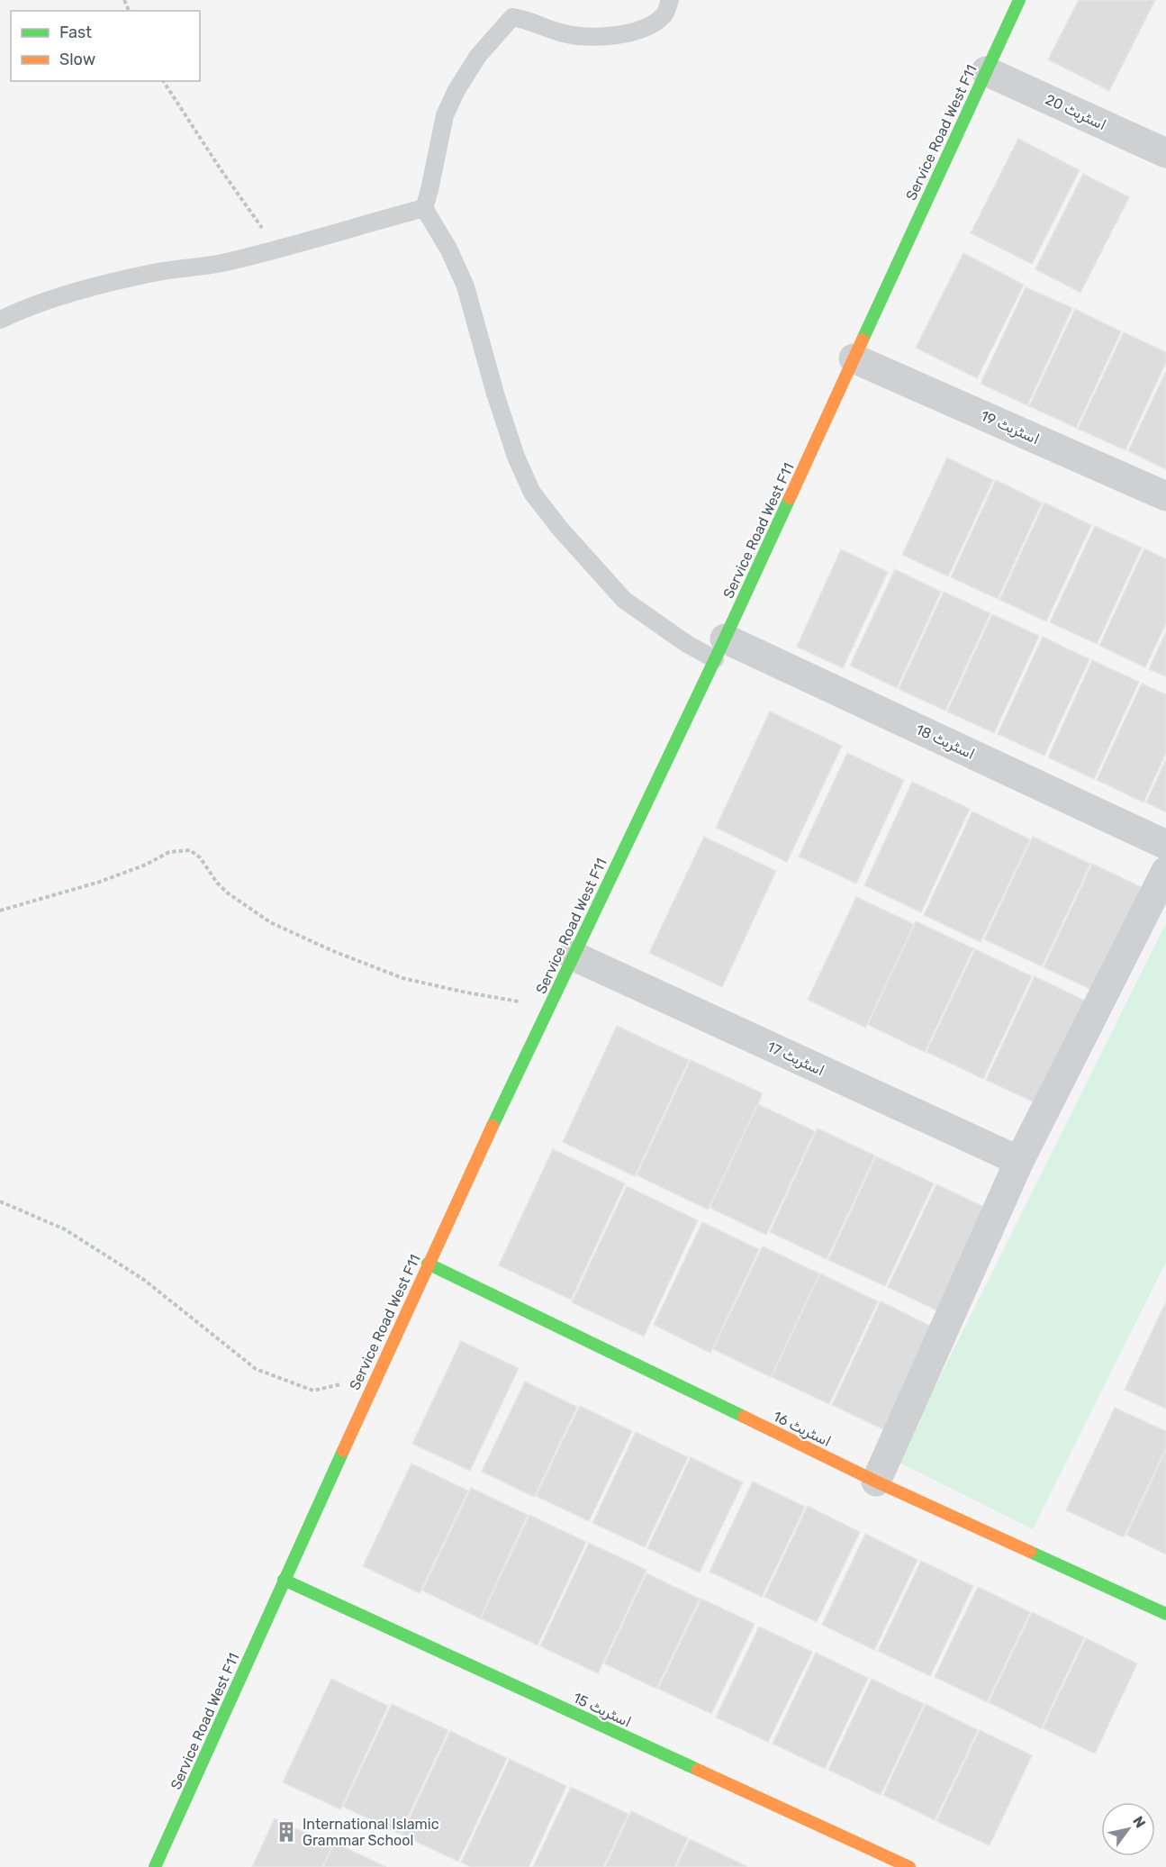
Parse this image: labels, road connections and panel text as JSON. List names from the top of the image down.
{
  "streets": {
    "main road": ["Service Road West F11", "اسٹریٹ 16", "اسٹریٹ 15"],
    "street": [
      "اسٹریٹ 20",
      "اسٹریٹ 19",
      "اسٹریٹ 18",
      "اسٹریٹ 17"
    ]
  },
  "crossings": [
    ["اسٹریٹ 20", "Service Road West F11"],
    ["Service Road West F11", "اسٹریٹ 19"],
    ["Service Road West F11", "اسٹریٹ 18"],
    ["Service Road West F11", "اسٹریٹ 17"],
    ["Service Road West F11", "اسٹریٹ 16"],
    ["Service Road West F11", "اسٹریٹ 15"]
  ],
  "places": {
    "building": ["International Islamic Grammar School"]
  },
  "legend": ["Fast", "Slow"],
  "north": "top right"
}
